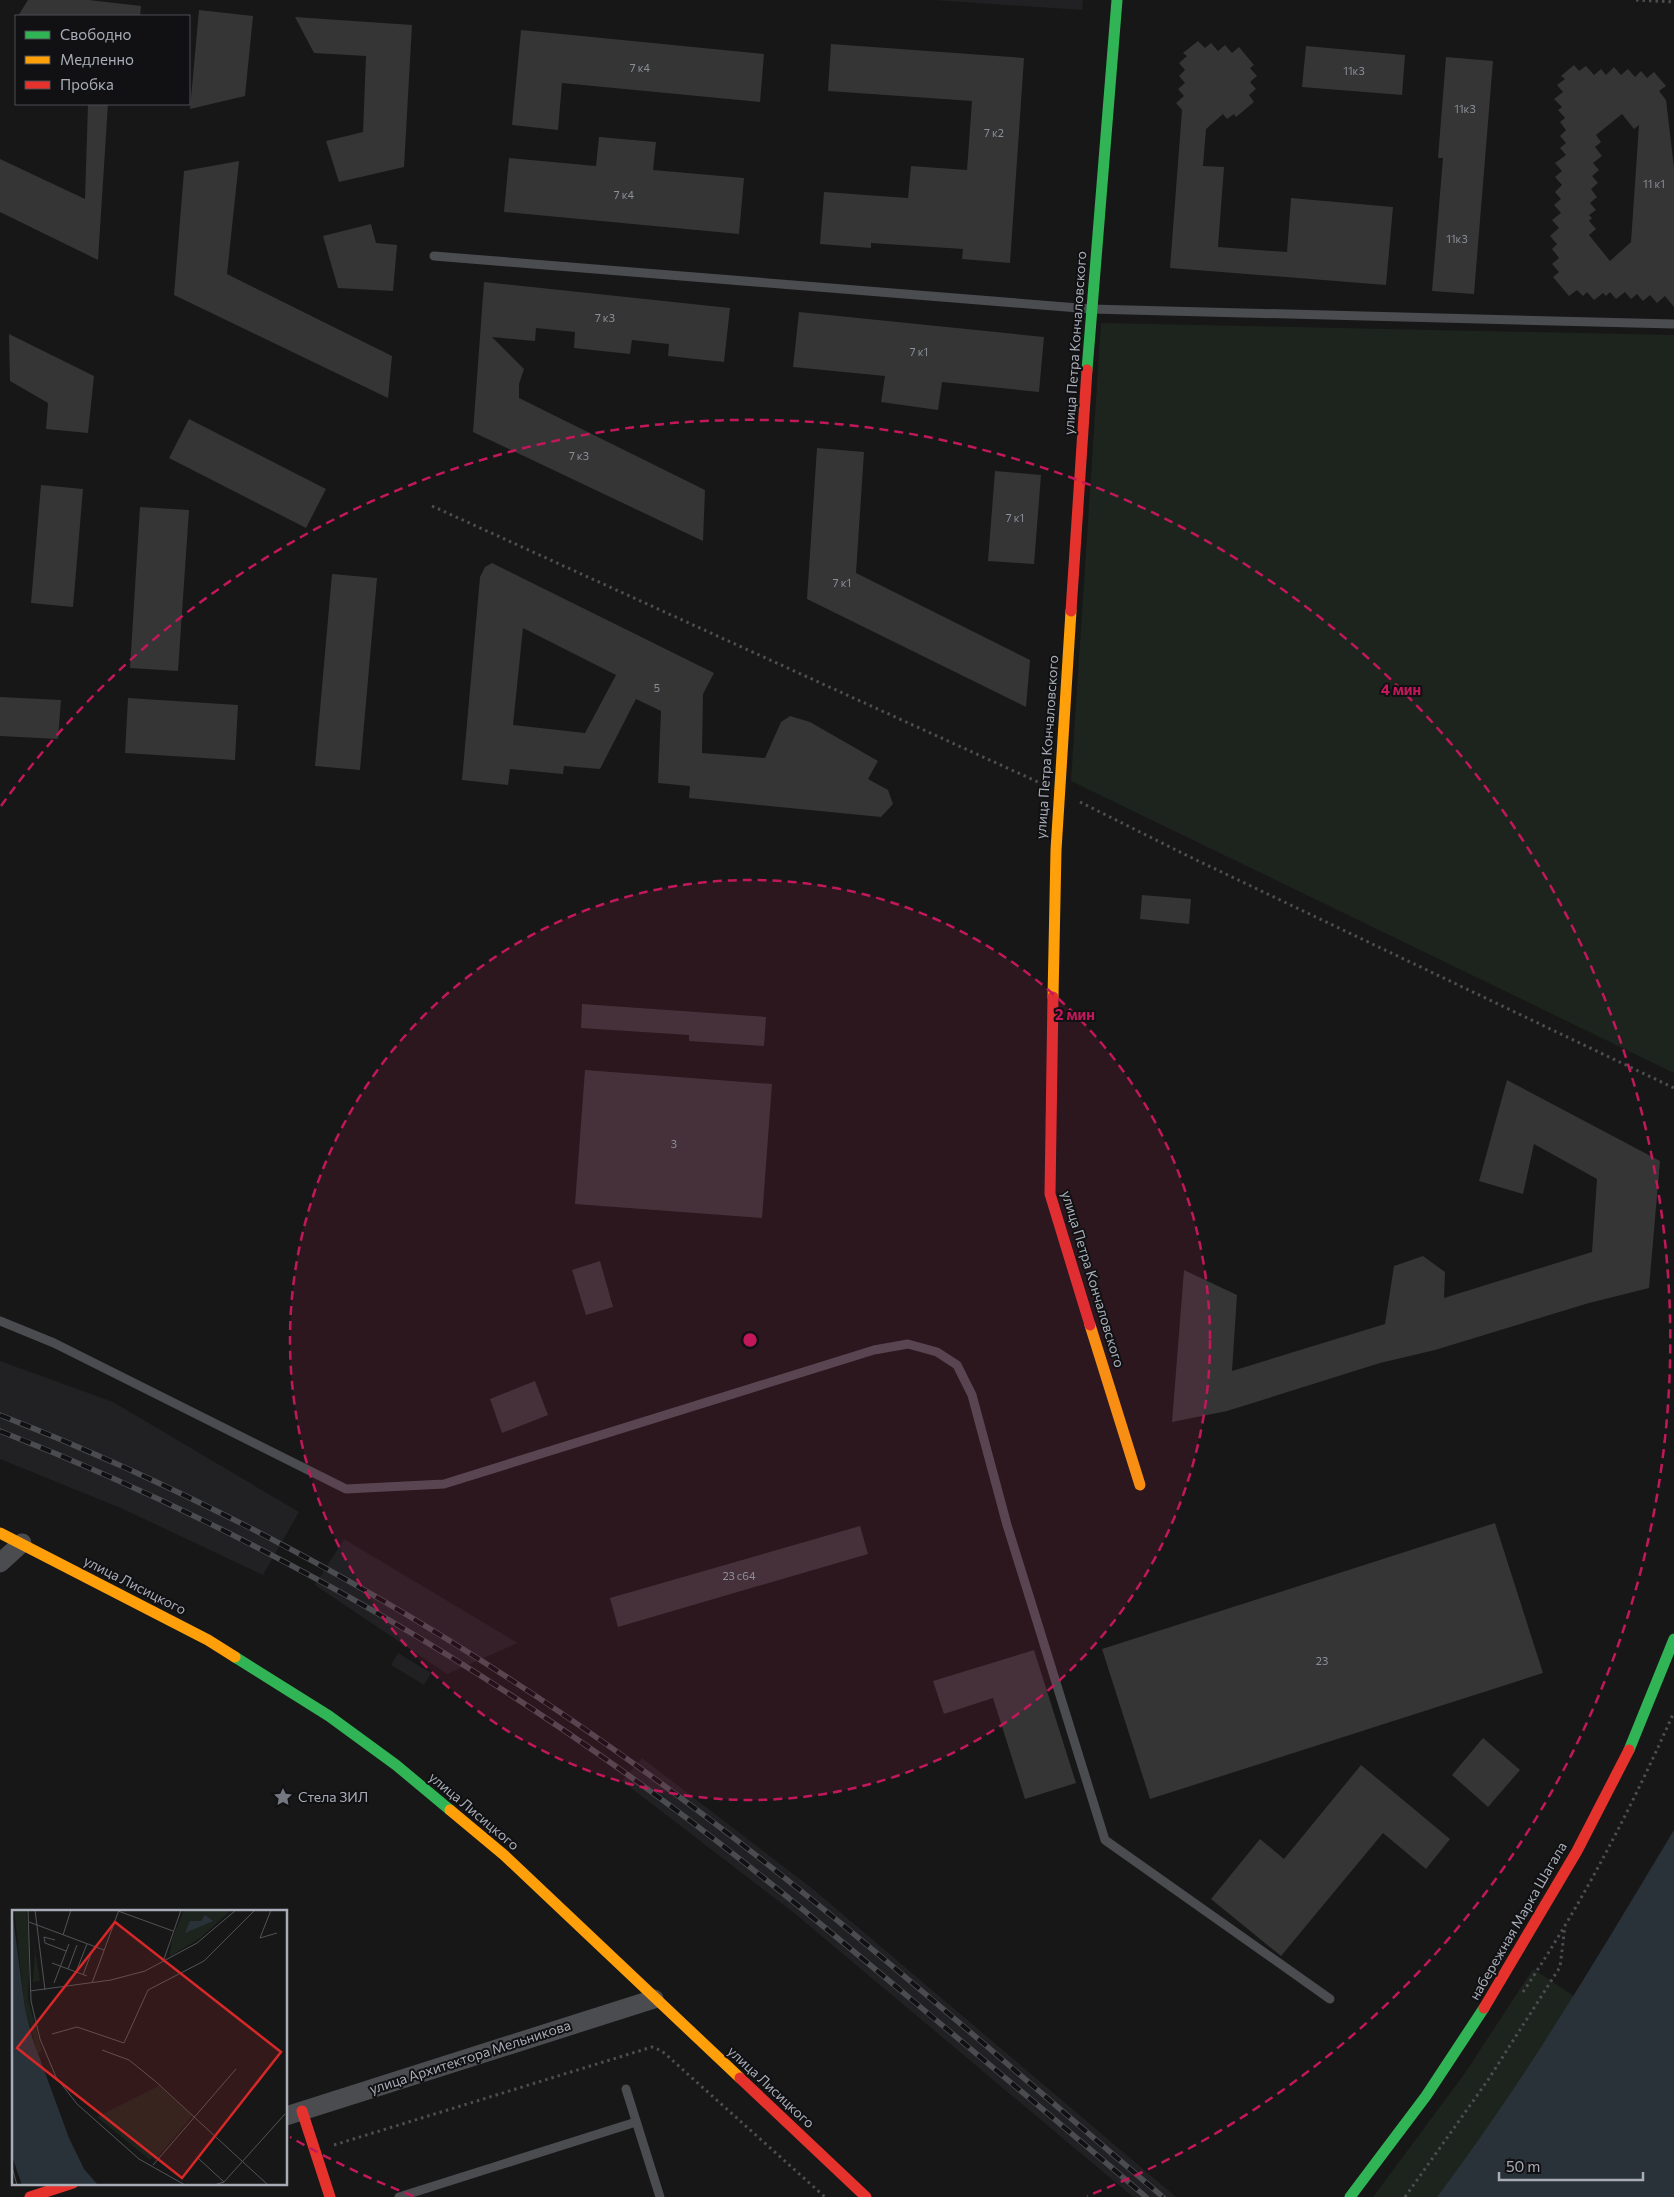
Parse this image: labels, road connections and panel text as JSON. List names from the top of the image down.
{
  "streets": {
    "street": [
      "улица Петра Кончаловского",
      "улица Лисицкого",
      "набережная Марка Шагала",
      "улица Архитектора Мельникова"
    ]
  },
  "crossings": [
    ["улица Лисицкого", "улица Архитектора Мельникова"]
  ],
  "places": {
    "place": ["Стела ЗИЛ"]
  },
  "house_numbers": [
    "7 к4",
    "11к3",
    "11к3",
    "7 к2",
    "11 к1",
    "7 к4",
    "11к3",
    "7 к3",
    "7 к1",
    "7 к3",
    "7 к1",
    "7 к1",
    "5",
    "3",
    "23 с64",
    "23"
  ],
  "legend": ["Свободно", "Медленно", "Пробка"],
  "scale_bar": "50 m",
  "rings": ["4 мин", "2 мин"]
}
